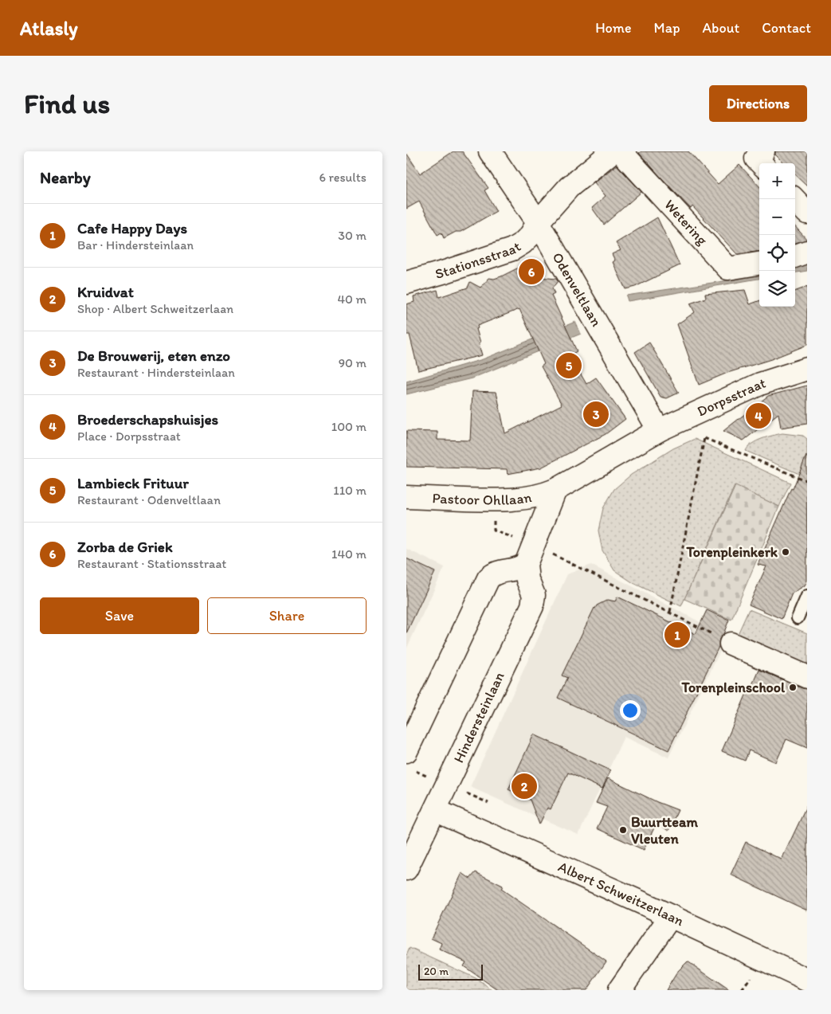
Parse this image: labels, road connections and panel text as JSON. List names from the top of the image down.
{
  "streets": {
    "street": [
      "Wetering",
      "Stationsstraat",
      "Odenveltlaan",
      "Dorpsstraat",
      "Pastoor Ohllaan",
      "Hindersteinlaan",
      "Albert Schweitzerlaan"
    ]
  },
  "crossings": [
    ["Stationsstraat", "Odenveltlaan"],
    ["Odenveltlaan", "Dorpsstraat"],
    ["Hindersteinlaan", "Albert Schweitzerlaan"]
  ],
  "places": ["Torenpleinkerk", "Torenpleinschool", "Buurtteam Vleuten"],
  "scale_bar": "20 m",
  "page": {
    "header": "Atlasly",
    "nav": [
      "Home",
      "Map",
      "About",
      "Contact"
    ],
    "buttons": [
      "Directions",
      ["Save", "Share"]
    ],
    "title": "Find us",
    "heading": ["Nearby", "6 results"],
    "map_buttons": ["+", "−"],
    "list": [
      {
        "mark": "1",
        "name": "Cafe Happy Days",
        "note": "Bar · Hindersteinlaan",
        "value": "30 m"
      },
      {
        "mark": "2",
        "name": "Kruidvat",
        "note": "Shop · Albert Schweitzerlaan",
        "value": "40 m"
      },
      {
        "mark": "3",
        "name": "De Brouwerij, eten enzo",
        "note": "Restaurant · Hindersteinlaan",
        "value": "90 m"
      },
      {
        "mark": "4",
        "name": "Broederschapshuisjes",
        "note": "Place · Dorpsstraat",
        "value": "100 m"
      },
      {
        "mark": "5",
        "name": "Lambieck Frituur",
        "note": "Restaurant · Odenveltlaan",
        "value": "110 m"
      },
      {
        "mark": "6",
        "name": "Zorba de Griek",
        "note": "Restaurant · Stationsstraat",
        "value": "140 m"
      }
    ],
    "pins": [
      "6",
      "5",
      "3",
      "4",
      "1",
      "2"
    ],
    "scale": "20 m"
  }
}
